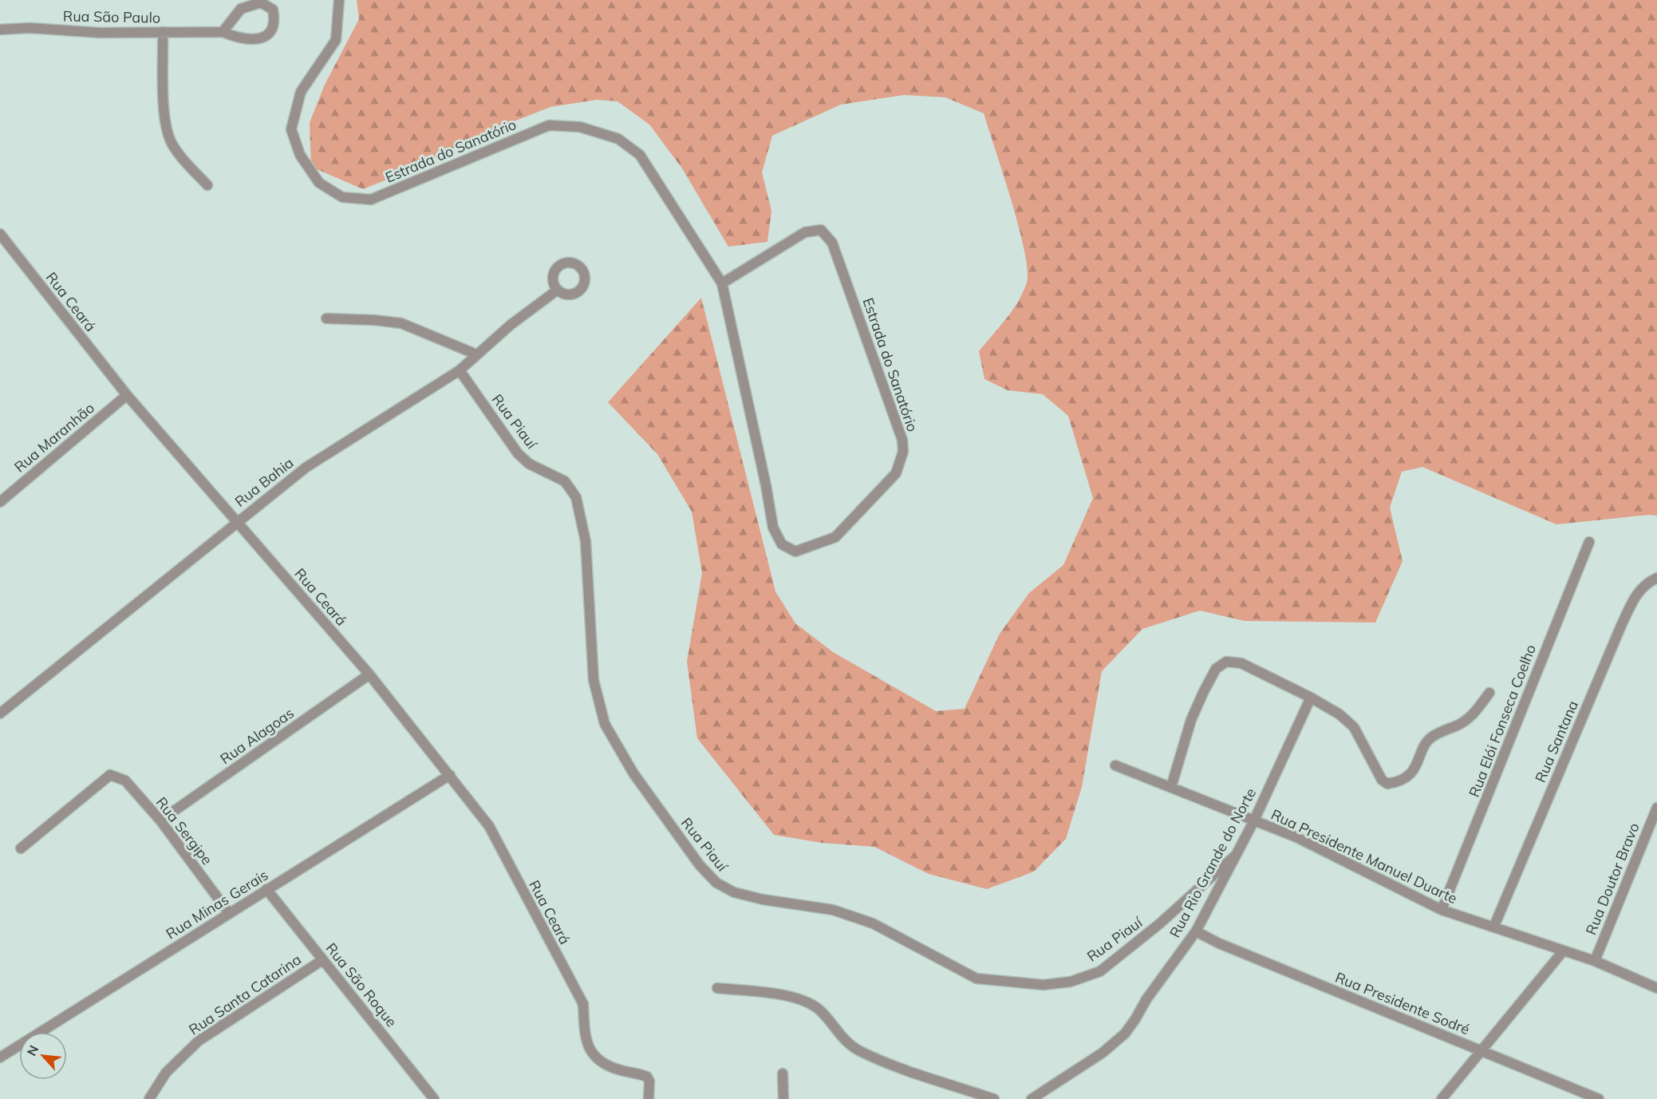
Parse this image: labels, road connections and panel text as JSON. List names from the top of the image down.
{
  "streets": {
    "street": [
      "Rua São Paulo",
      "Estrada do Sanatório",
      "Rua Ceará",
      "Rua Piauí",
      "Rua Maranhão",
      "Rua Bahia",
      "Rua Elói Fonseca Coelho",
      "Rua Alagoas",
      "Rua Santana",
      "Rua Sergipe",
      "Rua Presidente Manuel Duarte",
      "Rua Rio Grande do Norte",
      "Rua Doutor Bravo",
      "Rua Minas Gerais",
      "Rua São Roque",
      "Rua Santa Catarina",
      "Rua Presidente Sodré"
    ]
  },
  "crossings": [
    ["Rua Ceará", "Rua Maranhão"],
    ["Rua Ceará", "Rua Bahia"],
    ["Rua Ceará", "Rua Alagoas"],
    ["Rua Ceará", "Rua Minas Gerais"],
    ["Rua Piauí", "Rua Bahia"],
    ["Rua Piauí", "Rua Rio Grande do Norte"],
    ["Rua Elói Fonseca Coelho", "Rua Presidente Manuel Duarte"],
    ["Rua Alagoas", "Rua Sergipe"],
    ["Rua Santana", "Rua Presidente Manuel Duarte"],
    ["Rua Sergipe", "Rua Minas Gerais"],
    ["Rua Presidente Manuel Duarte", "Rua Rio Grande do Norte"],
    ["Rua Presidente Manuel Duarte", "Rua Doutor Bravo"],
    ["Rua Rio Grande do Norte", "Rua Presidente Sodré"],
    ["Rua Minas Gerais", "Rua São Roque"],
    ["Rua São Roque", "Rua Santa Catarina"]
  ],
  "north": "top left"
}
